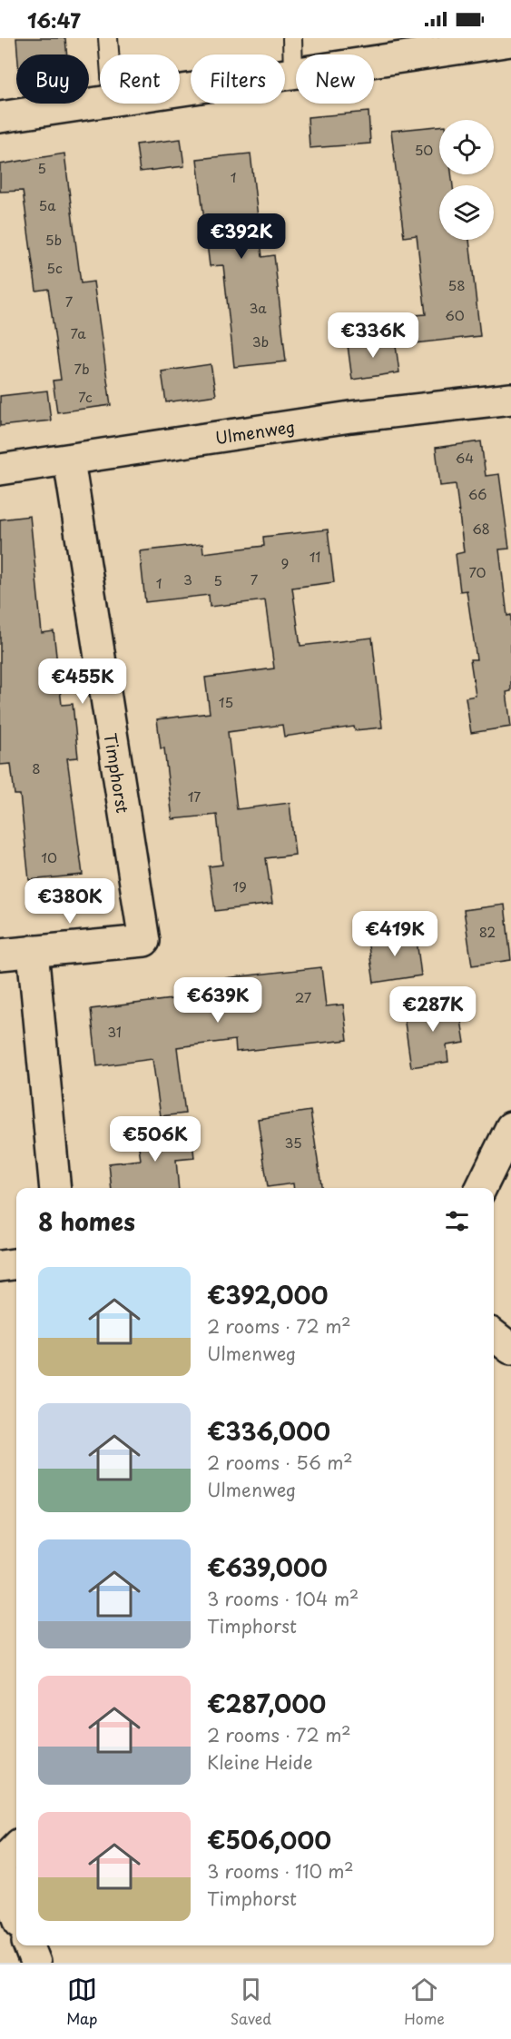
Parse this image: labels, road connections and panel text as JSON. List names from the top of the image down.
{
  "streets": {
    "street": ["Ulmenweg", "Timphorst"]
  },
  "crossings": [
    ["Ulmenweg", "Timphorst"]
  ],
  "house_numbers": [
    "50",
    "5",
    "1",
    "5a",
    "5b",
    "5c",
    "58",
    "7",
    "3a",
    "60",
    "7a",
    "3b",
    "7b",
    "7c",
    "64",
    "66",
    "68",
    "11",
    "9",
    "70",
    "3",
    "7",
    "5",
    "1",
    "15",
    "8",
    "17",
    "10",
    "19",
    "82",
    "27",
    "31",
    "35"
  ],
  "page": {
    "status": "16:47",
    "chip": [
      "Buy",
      "Rent",
      "Filters",
      "New"
    ],
    "price": [
      "€392K",
      "€336K",
      "€455K",
      "€380K",
      "€419K",
      "€639K",
      "€287K",
      "€506K"
    ],
    "heading": "8 homes",
    "list": [
      {
        "name": "€392,000",
        "note": "2 rooms · 72 m² · Ulmenweg"
      },
      {
        "name": "€336,000",
        "note": "2 rooms · 56 m² · Ulmenweg"
      },
      {
        "name": "€639,000",
        "note": "3 rooms · 104 m² · Timphorst"
      },
      {
        "name": "€287,000",
        "note": "2 rooms · 72 m² · Kleine Heide"
      },
      {
        "name": "€506,000",
        "note": "3 rooms · 110 m² · Timphorst"
      }
    ],
    "tabs": ["Map", "Saved", "Home"]
  }
}
